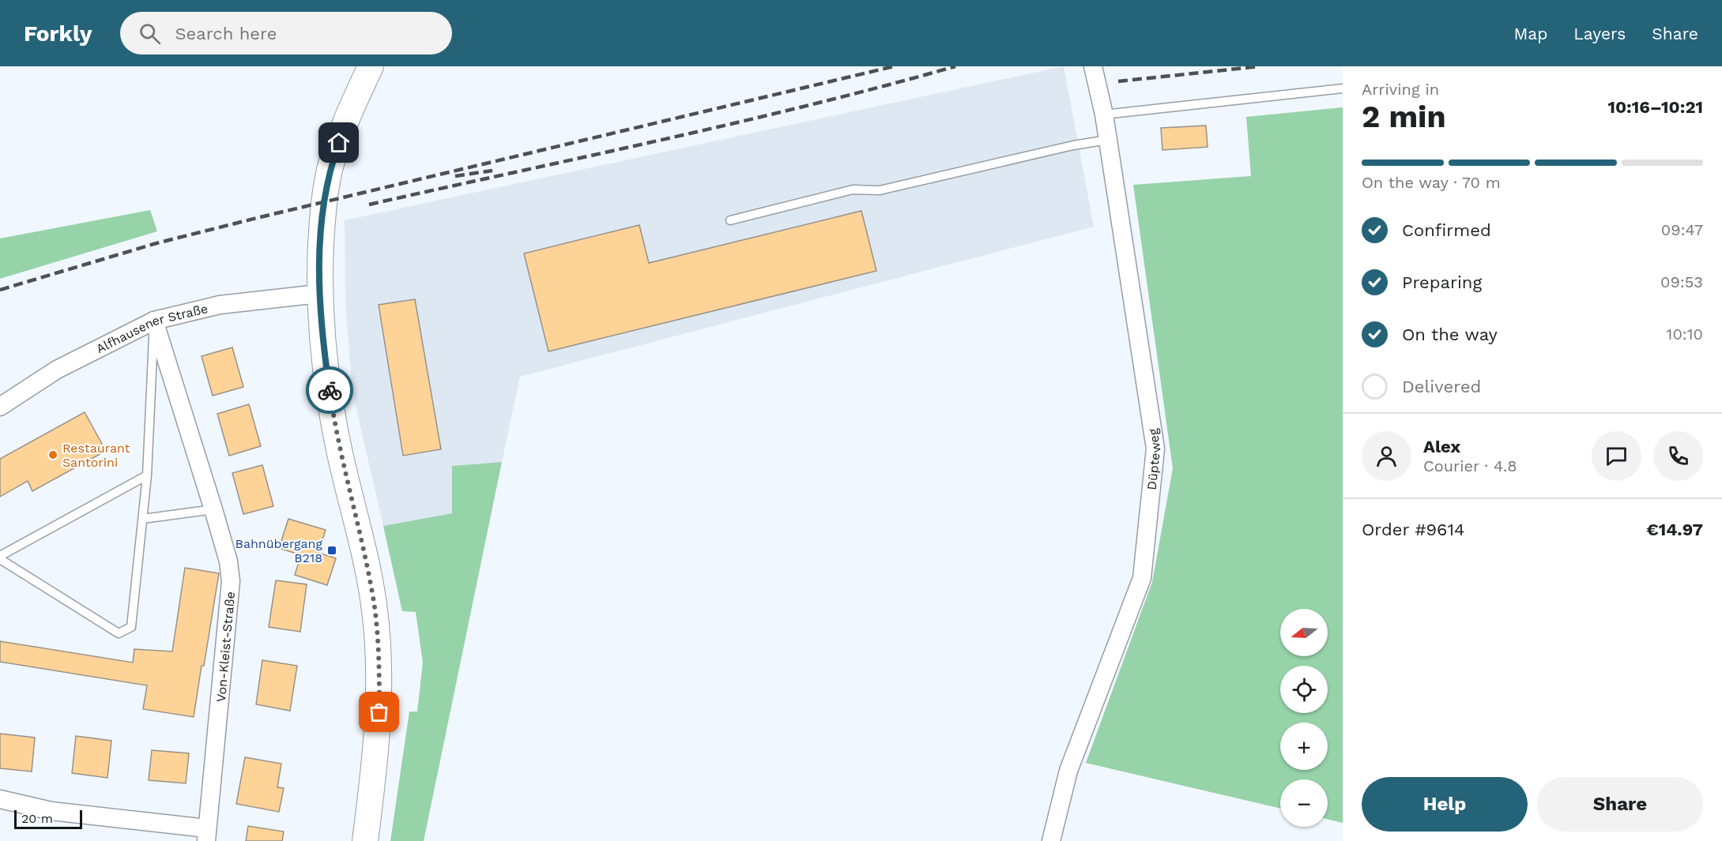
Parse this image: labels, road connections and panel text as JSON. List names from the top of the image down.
{
  "streets": {
    "street": ["Alfhausener Straße", "Düpteweg", "Von-Kleist-Straße"]
  },
  "crossings": [
    ["Alfhausener Straße", "Von-Kleist-Straße"]
  ],
  "places": {
    "other": ["Restaurant Santorini"],
    "transit": ["Bahnübergang B218"]
  },
  "scale_bar": "20 m",
  "north": "left",
  "page": {
    "header": "Forkly",
    "search": "Search here",
    "nav": ["Map", "Layers", "Share"],
    "heading": ["2 min", "Arriving in", "10:16–10:21"],
    "panel": [
      "Alex",
      "Courier · 4.8",
      "Order #9614",
      "€14.97"
    ],
    "bar": "On the way · 70 m",
    "list": [
      ["Confirmed", "09:47"],
      ["Preparing", "09:53"],
      ["On the way", "10:10"],
      "Delivered"
    ],
    "map_buttons": ["+", "−"],
    "buttons": ["Help", "Share"],
    "scale": "20 m"
  }
}
